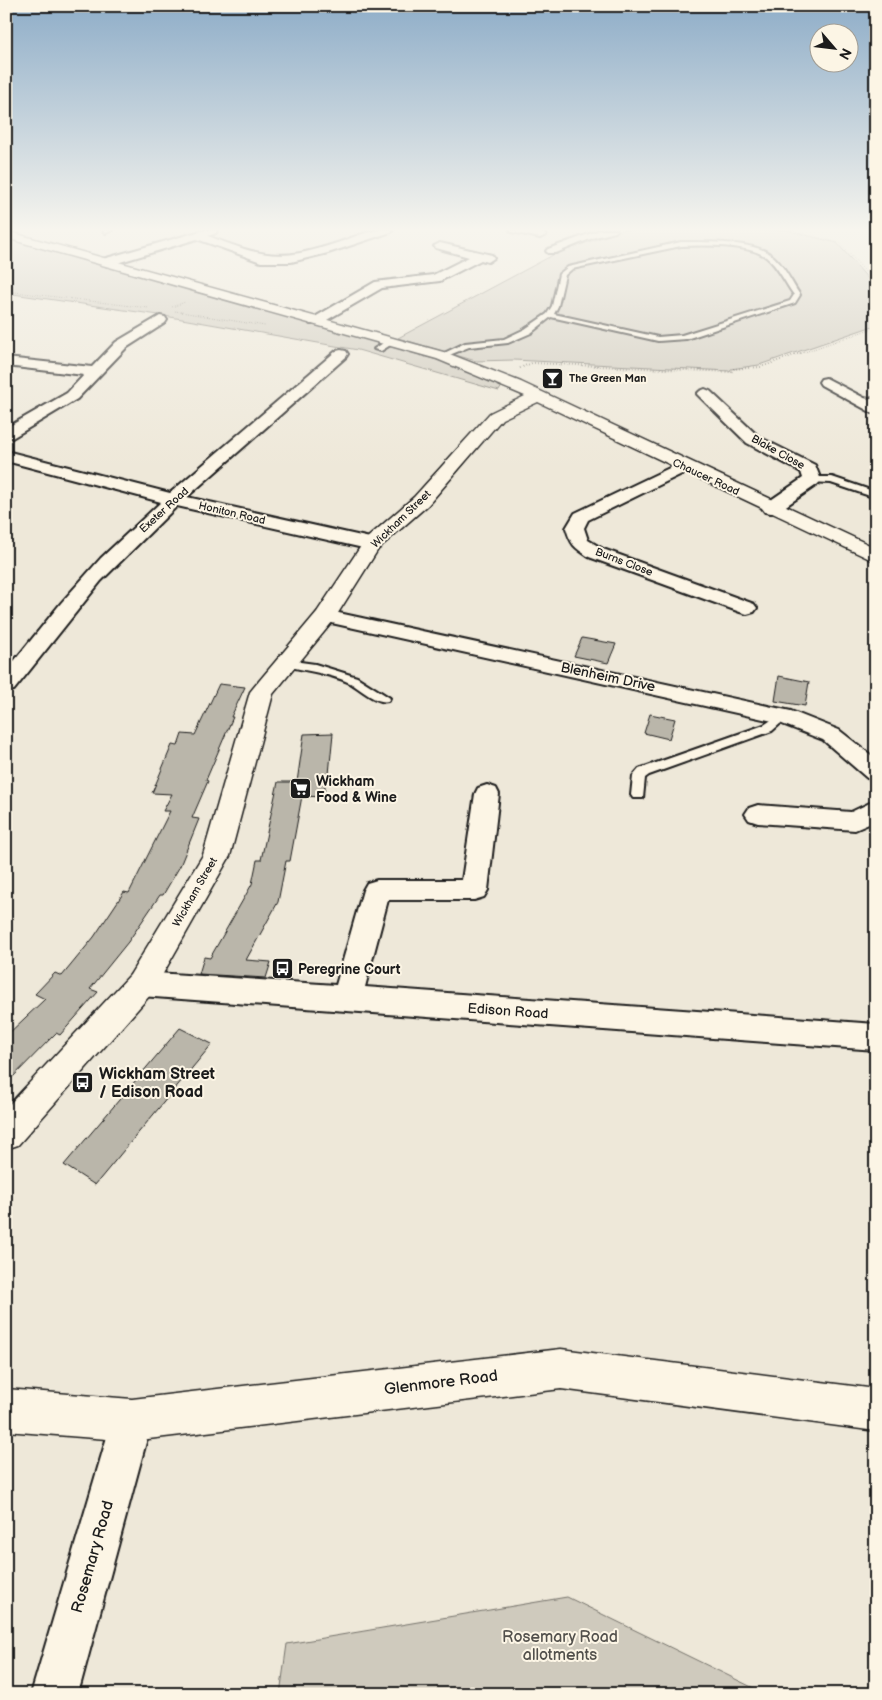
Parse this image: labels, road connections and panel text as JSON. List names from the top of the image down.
{
  "streets": {
    "street": [
      "Blake Close",
      "Chaucer Road",
      "Exeter Road",
      "Honiton Road",
      "Wickham Street",
      "Burns Close",
      "Blenheim Drive",
      "Edison Road",
      "Glenmore Road",
      "Rosemary Road"
    ]
  },
  "crossings": [
    ["Blake Close", "Chaucer Road"],
    ["Chaucer Road", "Wickham Street"],
    ["Chaucer Road", "Burns Close"],
    ["Exeter Road", "Honiton Road"],
    ["Honiton Road", "Wickham Street"],
    ["Wickham Street", "Blenheim Drive"],
    ["Wickham Street", "Edison Road"],
    ["Glenmore Road", "Rosemary Road"]
  ],
  "parks": ["Rosemary Road allotments"],
  "places": {
    "bar": ["The Green Man"],
    "supermarket": ["Wickham Food & Wine"],
    "bus stop": ["Peregrine Court", "Wickham Street / Edison Road"]
  },
  "north": "bottom right"
}
